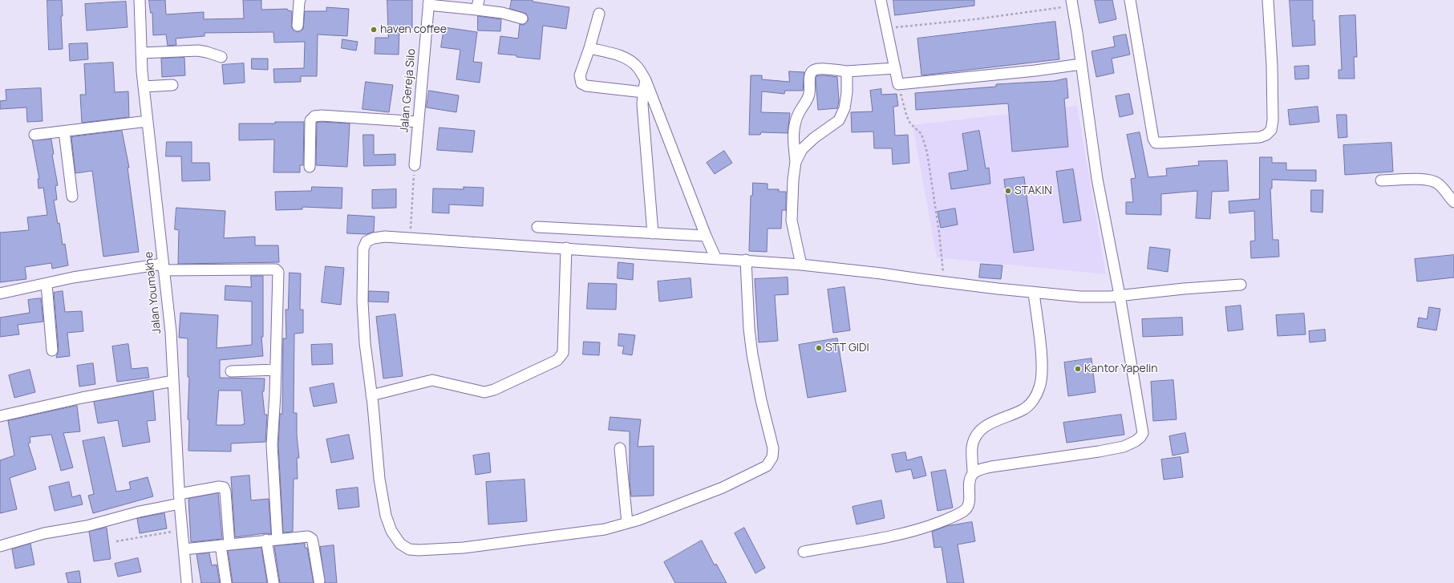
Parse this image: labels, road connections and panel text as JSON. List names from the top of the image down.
{
  "streets": {
    "street": ["Jalan Gereja Silo", "Jalan Youmakhe"]
  },
  "places": [
    "haven coffee",
    "STAKIN",
    "STT GIDI",
    "Kantor Yapelin"
  ]
}
